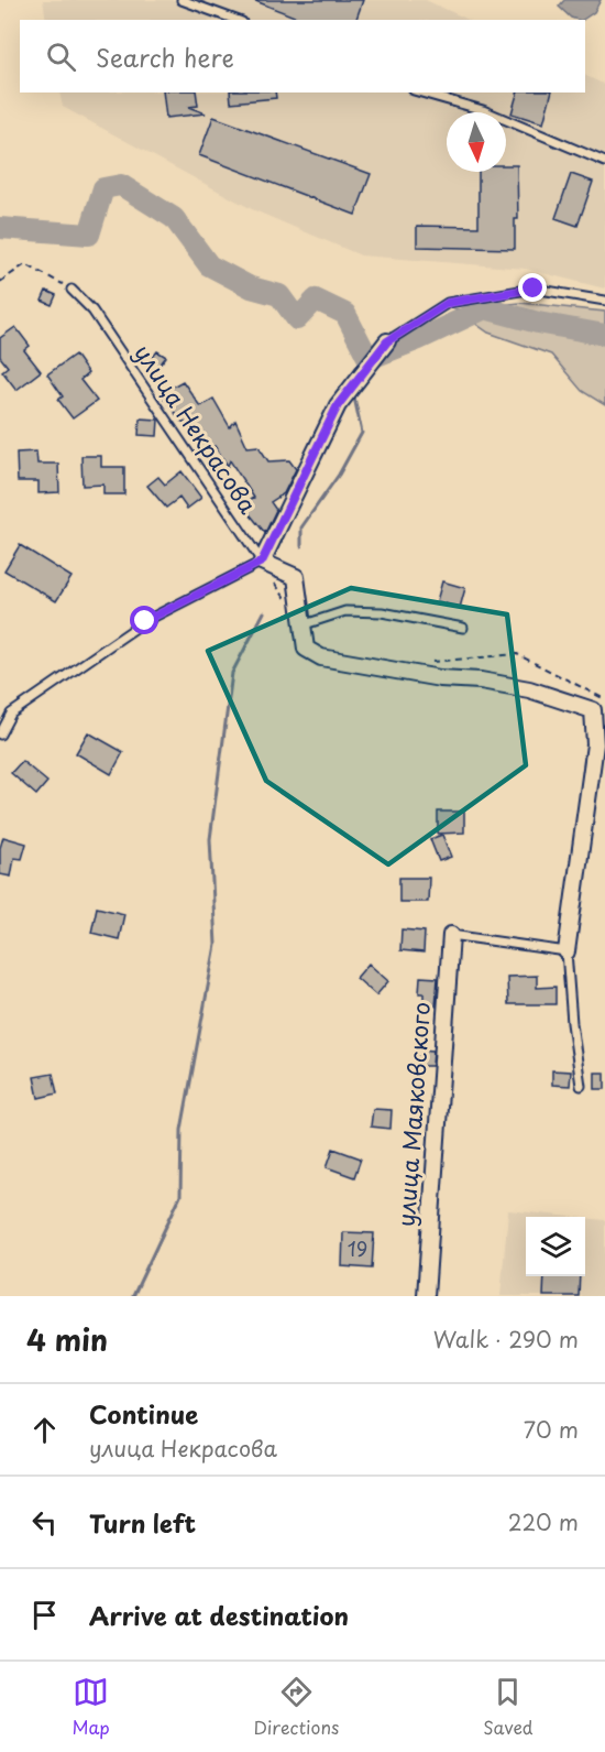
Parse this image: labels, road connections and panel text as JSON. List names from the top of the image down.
{
  "streets": {
    "street": ["улица Маяковского"],
    "lane": ["улица Некрасова"]
  },
  "house_numbers": ["19"],
  "north": "bottom",
  "page": {
    "search": "Search here",
    "heading": ["4 min", "Walk · 290 m"],
    "list": [
      ["Continue", "улица Некрасова", "70 m"],
      ["Turn left", "220 m"],
      "Arrive at destination"
    ],
    "nav": ["Map", "Directions", "Saved"]
  }
}
